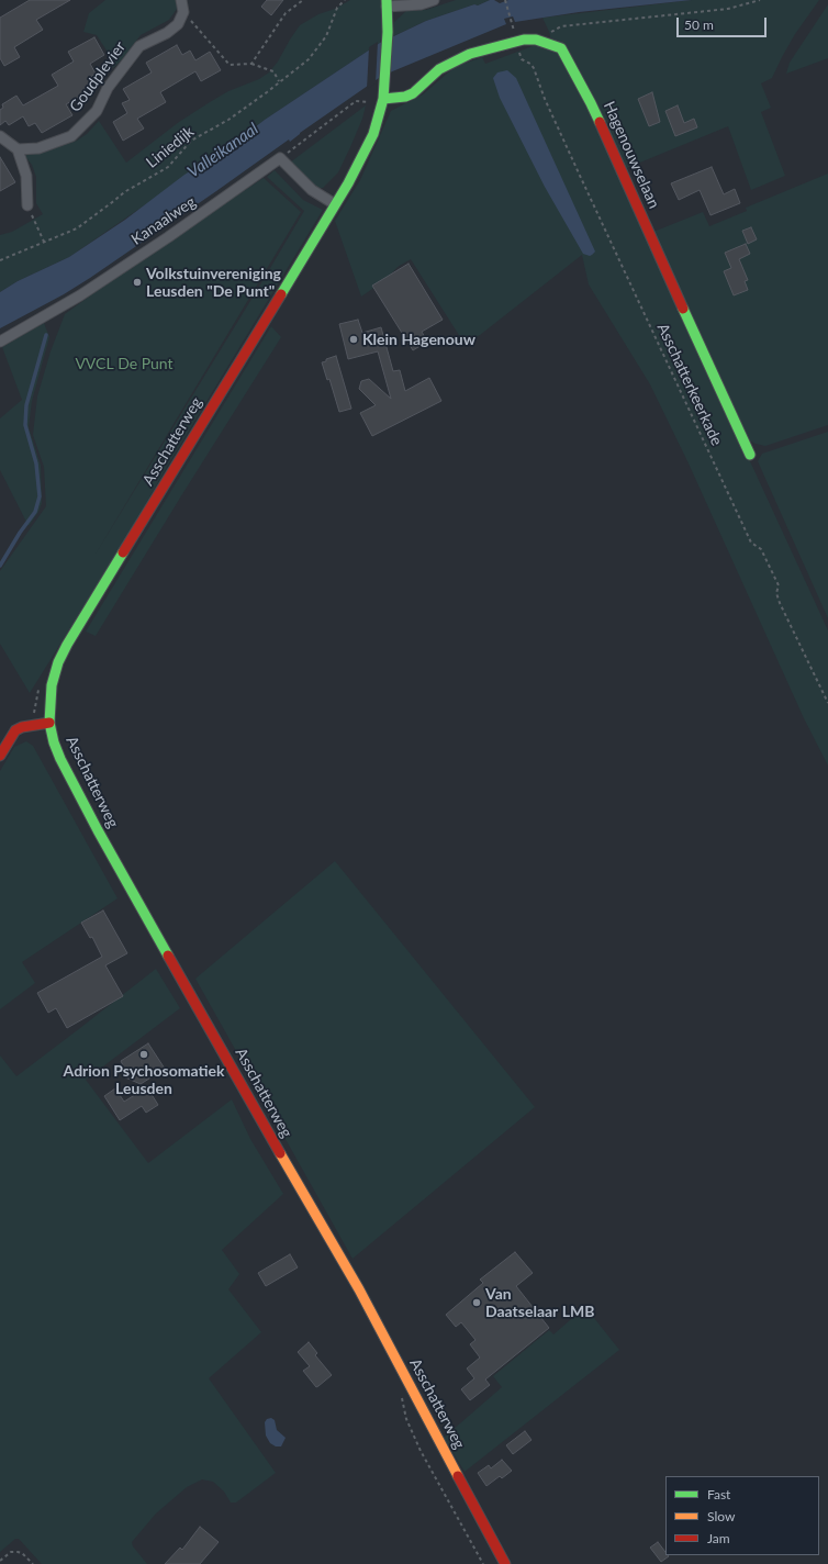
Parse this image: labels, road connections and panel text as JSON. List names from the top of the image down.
{
  "streets": {
    "street": [
      "Goudplevier",
      "Hagenouwselaan",
      "Kanaalweg",
      "Asschatterweg"
    ],
    "path": ["Liniedijk", "Asschatterkeerkade"]
  },
  "crossings": [
    ["Hagenouwselaan", "Asschatterweg"]
  ],
  "water": ["Valleikanaal"],
  "parks": ["VVCL De Punt"],
  "places": [
    "Volkstuinvereniging Leusden \"De Punt\"",
    "Klein Hagenouw",
    "Adrion Psychosomatiek Leusden",
    "Van Daatselaar LMB"
  ],
  "legend": ["Fast", "Slow", "Jam"],
  "scale_bar": "50 m"
}
